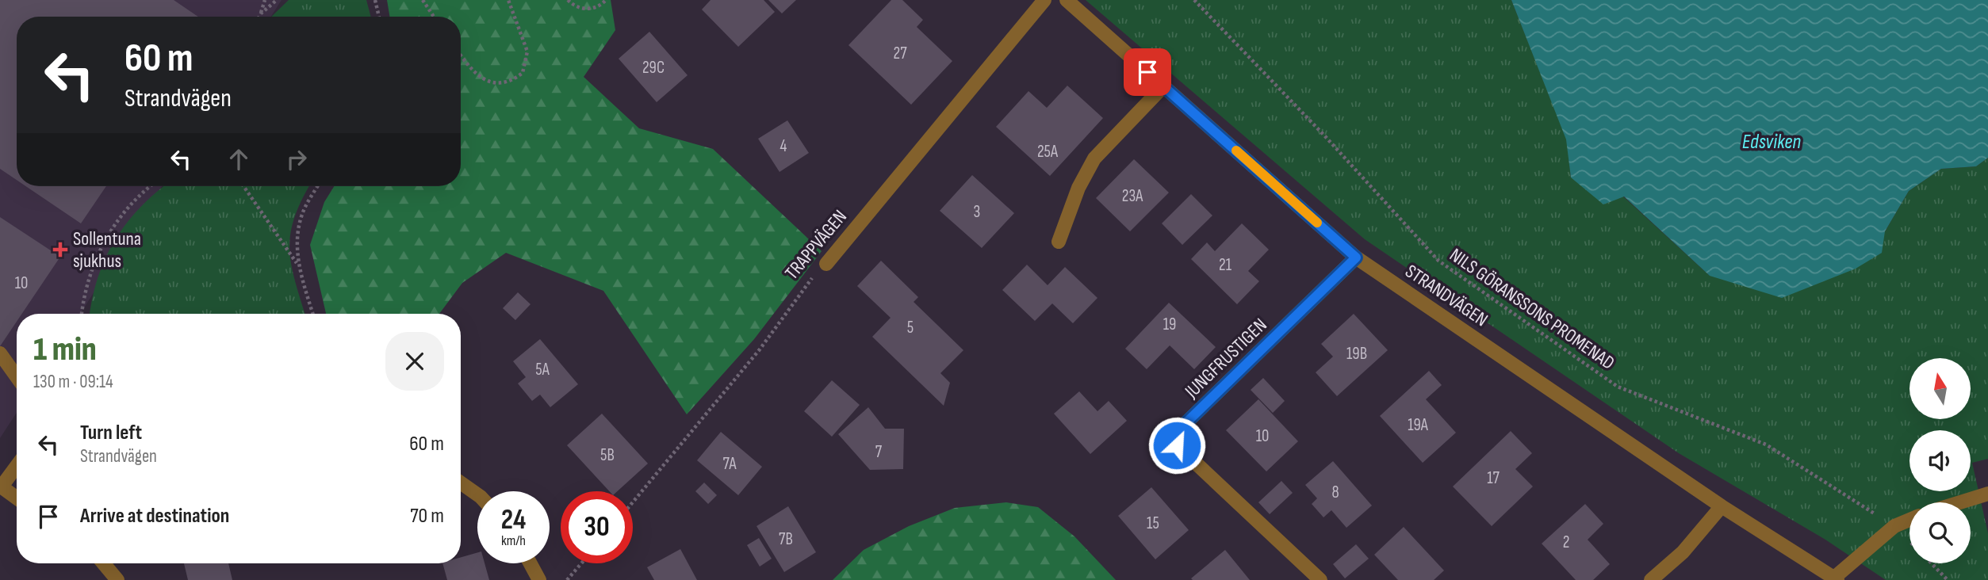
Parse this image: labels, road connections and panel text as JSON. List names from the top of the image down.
{
  "streets": {
    "street": ["TRAPPVÄGEN", "STRANDVÄGEN", "JUNGFRUSTIGEN"],
    "path": ["NILS GÖRANSSONS PROMENAD"]
  },
  "crossings": [
    ["STRANDVÄGEN", "JUNGFRUSTIGEN"]
  ],
  "water": ["Edsviken"],
  "places": {
    "health": ["Sollentuna sjukhus"]
  },
  "house_numbers": [
    "27",
    "29C",
    "4",
    "25A",
    "23A",
    "3",
    "21",
    "10",
    "19",
    "5",
    "19B",
    "5A",
    "19A",
    "10",
    "7",
    "5B",
    "7A",
    "17",
    "8",
    "15",
    "7B",
    "2"
  ],
  "north": "top",
  "page": {
    "turn": ["60 m", "Strandvägen"],
    "heading": ["1 min", "130 m · 09:14"],
    "list": [
      {
        "name": "Turn left",
        "note": "Strandvägen",
        "value": "60 m"
      },
      {
        "name": "Arrive at destination",
        "value": "70 m"
      }
    ],
    "speed": "24 km/h",
    "limit": "30"
  }
}
